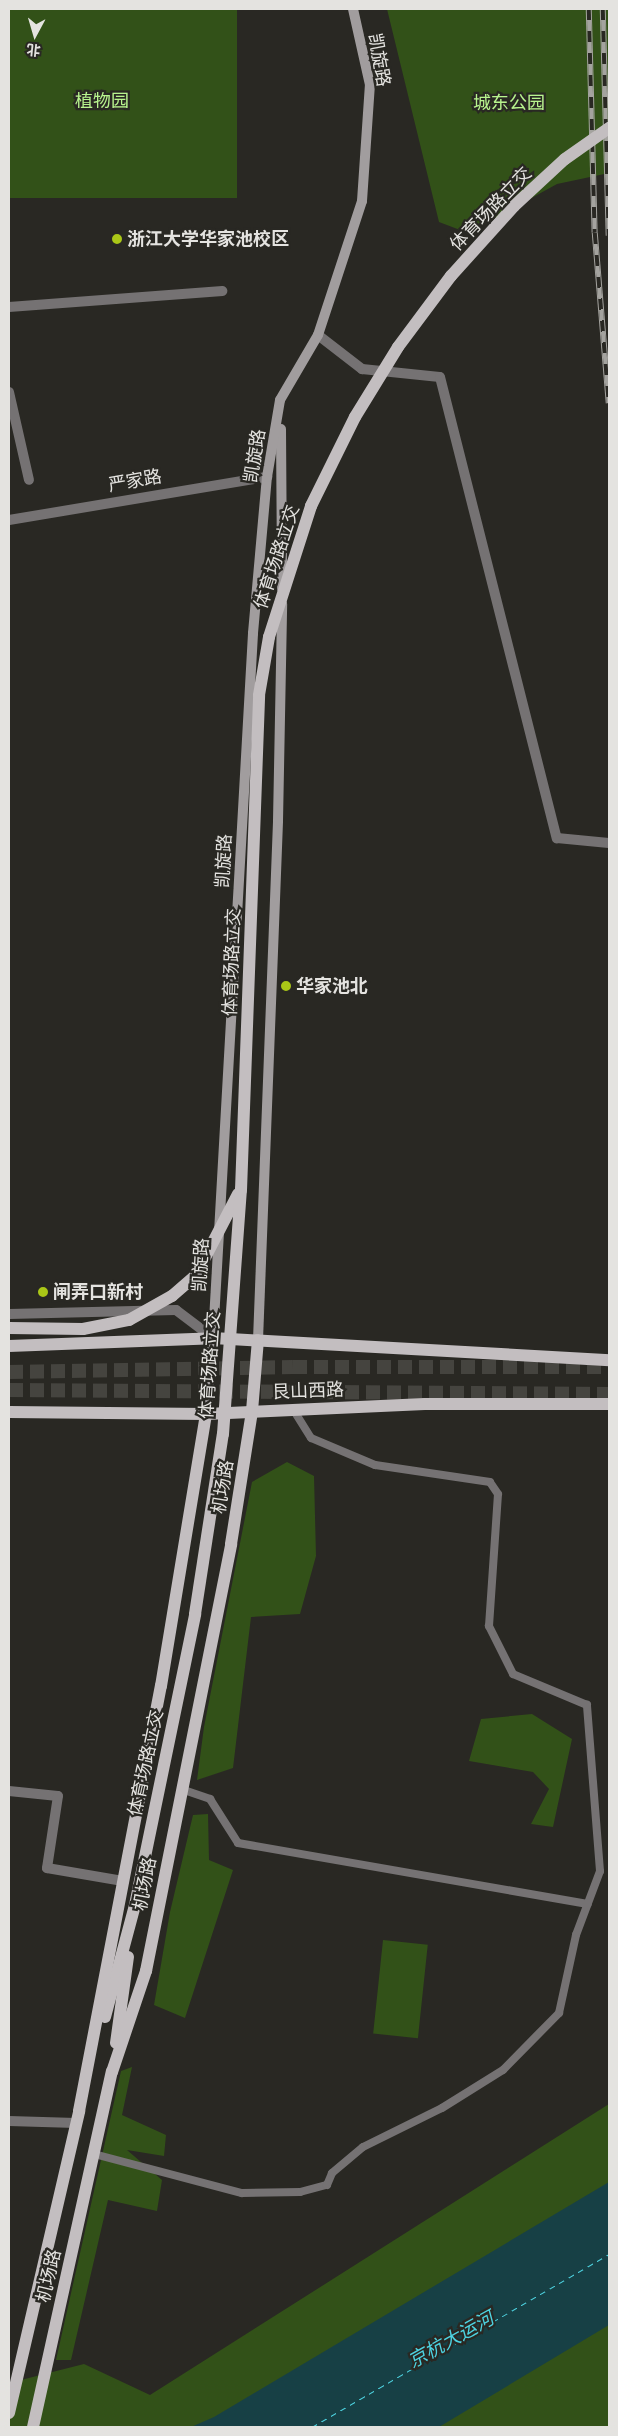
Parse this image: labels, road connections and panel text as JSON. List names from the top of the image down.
{
  "streets": {
    "main road": [
      "凯旋路",
      "体育场路立交",
      "艮山西路",
      "机场路"
    ],
    "street": ["严家路"]
  },
  "crossings": [
    ["凯旋路", "严家路"],
    ["凯旋路", "艮山西路"],
    ["凯旋路", "机场路"],
    ["体育场路立交", "机场路"],
    ["艮山西路", "机场路"]
  ],
  "water": ["京杭大运河"],
  "parks": ["植物园", "城东公园"],
  "places": ["浙江大学华家池校区", "华家池北", "闸弄口新村"],
  "north": "bottom"
}
